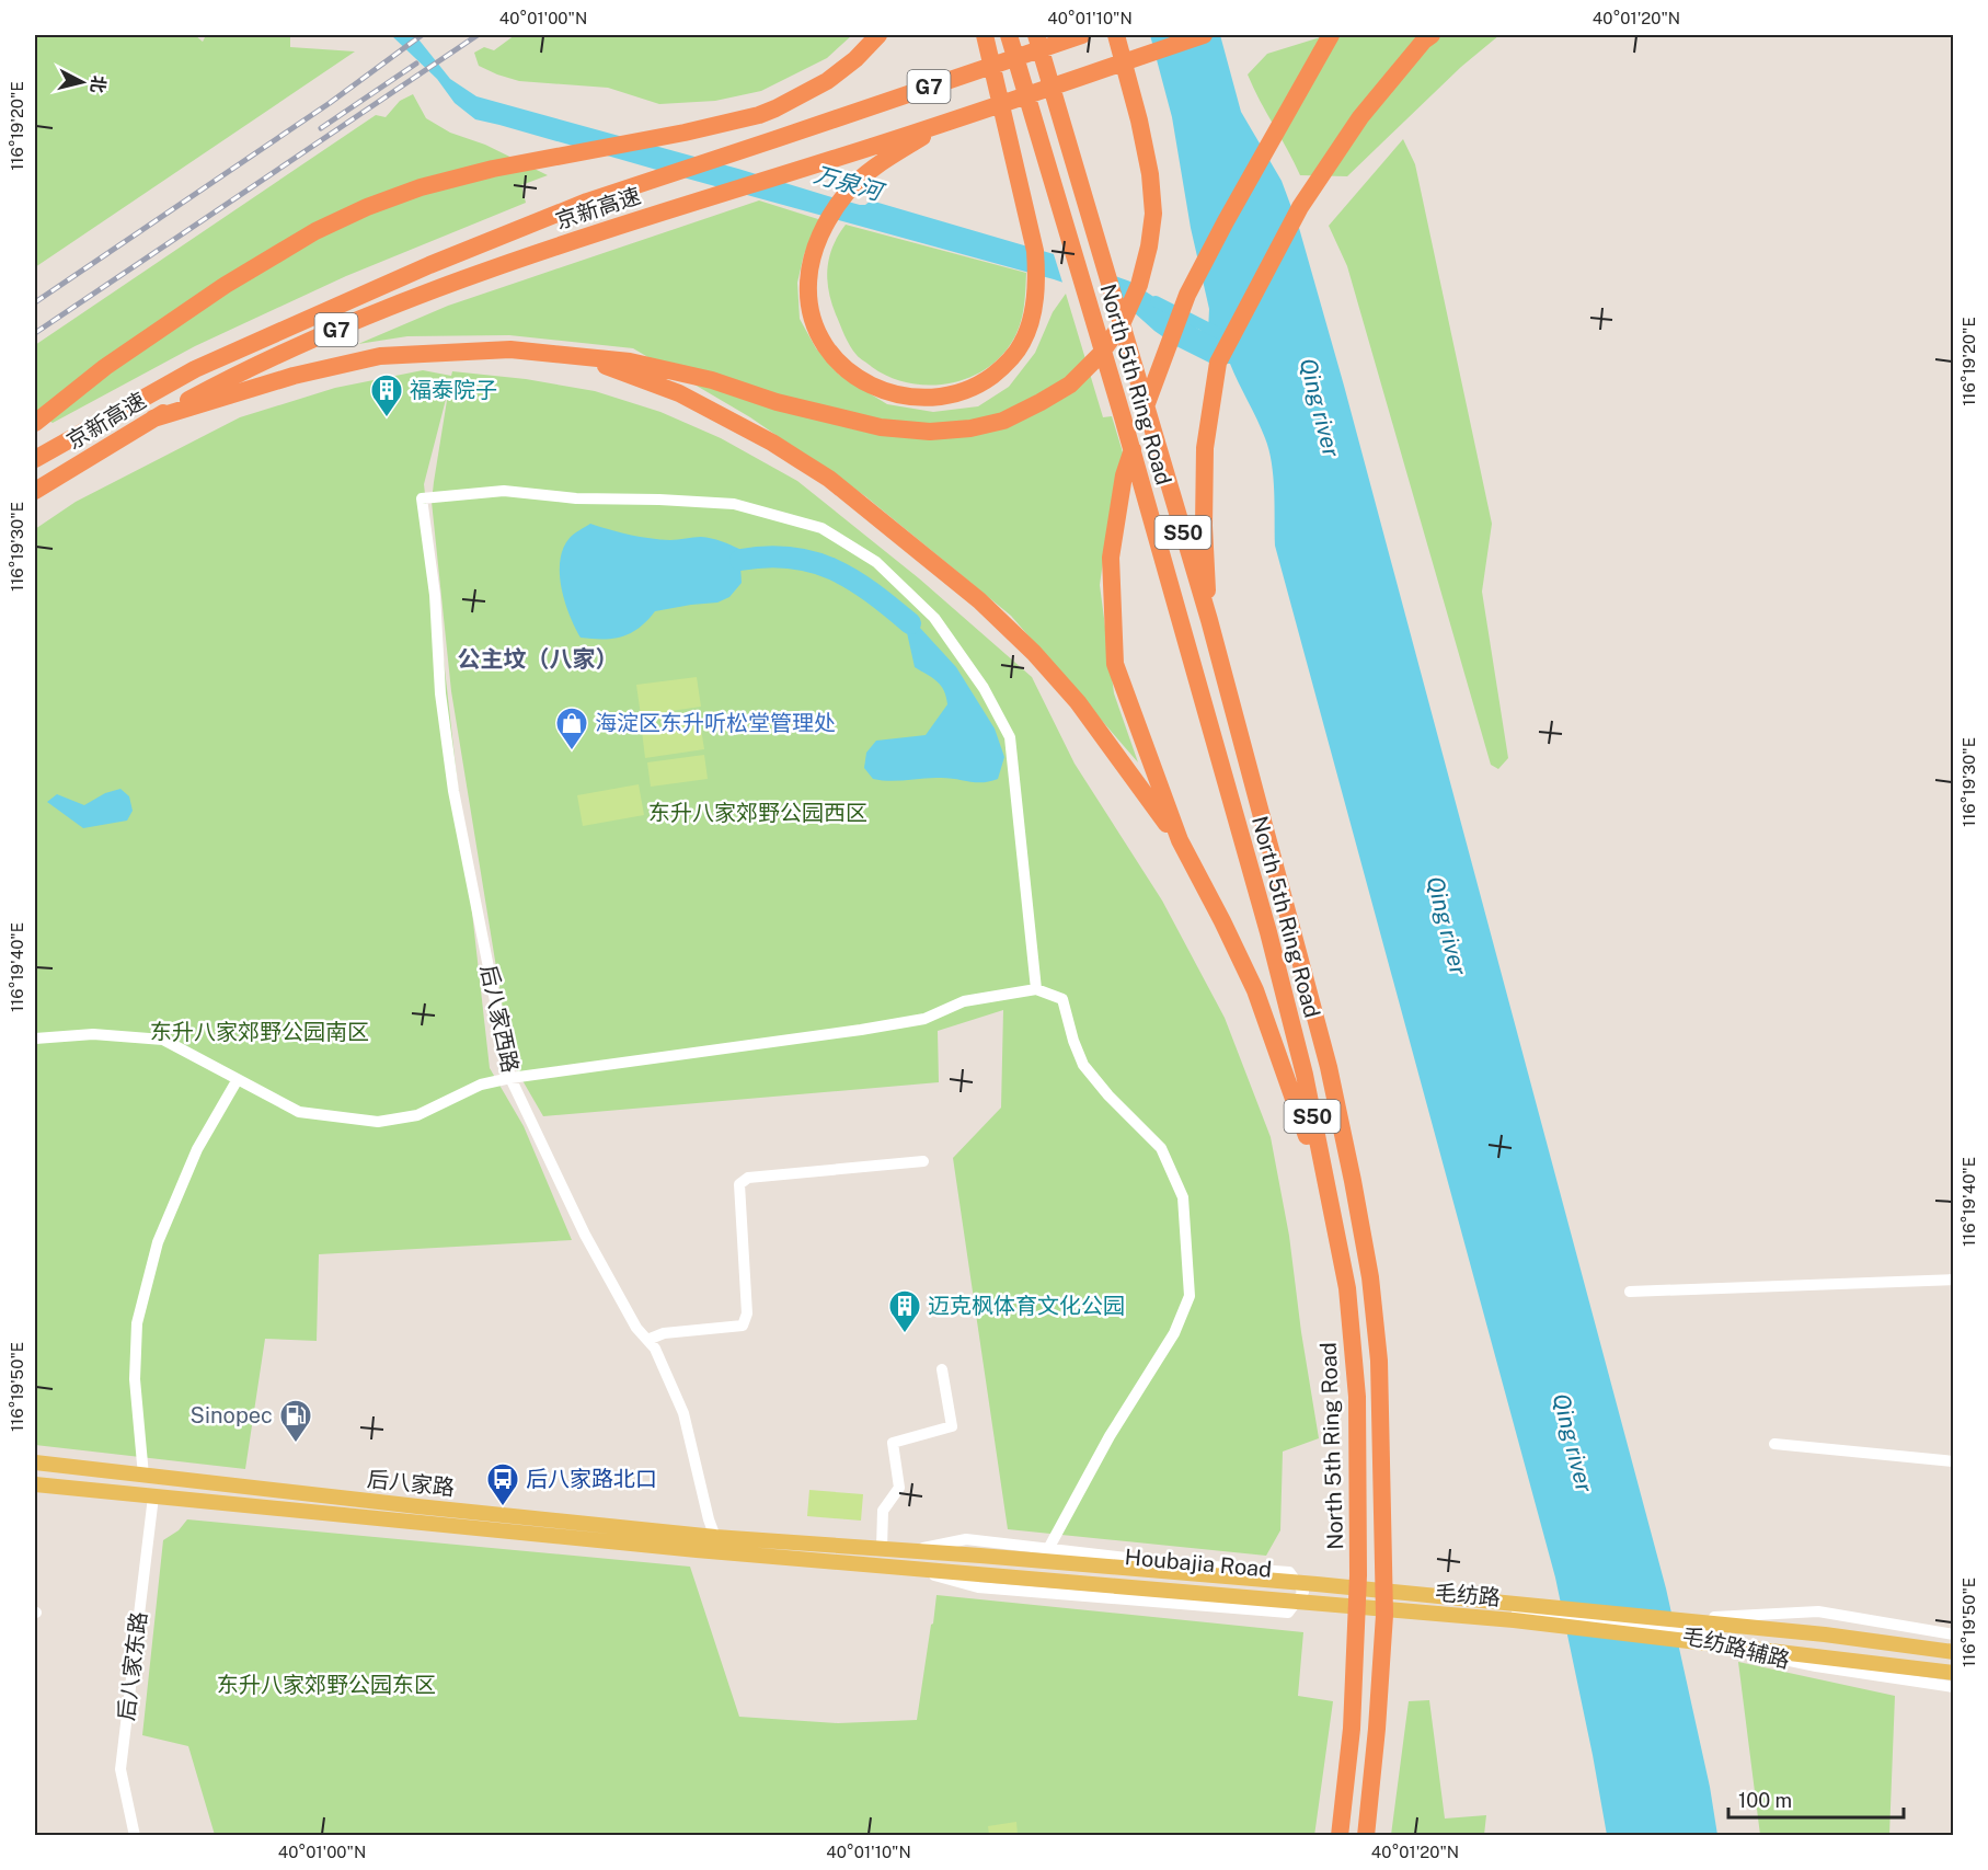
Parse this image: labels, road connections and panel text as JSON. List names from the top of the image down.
{
  "streets": {
    "highway": [
      "G7",
      "京新高速",
      "North 5th Ring Road",
      "S50"
    ],
    "main road": ["后八家路", "毛纺路"],
    "street": [
      "后八家西路",
      "Houbajia Road",
      "毛纺路辅路",
      "后八家东路"
    ]
  },
  "crossings": [
    ["后八家西路", "后八家路"],
    ["后八家路", "Houbajia Road"],
    ["后八家路", "毛纺路"],
    ["后八家路", "后八家东路"]
  ],
  "districts": ["公主坟（八家）"],
  "water": ["万泉河", "Qing river"],
  "parks": ["东升八家郊野公园西区", "东升八家郊野公园南区", "东升八家郊野公园东区"],
  "places": {
    "building": ["福泰院子", "迈克枫体育文化公园"],
    "shop": ["海淀区东升听松堂管理处"],
    "fuel station": ["Sinopec"],
    "bus stop": ["后八家路北口"]
  },
  "scale_bar": "100 m",
  "north": "right",
  "coordinates": [
    "40°01'00\"N",
    "40°01'10\"N",
    "40°01'20\"N",
    "116°19'20\"E",
    "116°19'30\"E",
    "116°19'40\"E",
    "116°19'50\"E"
  ]
}
